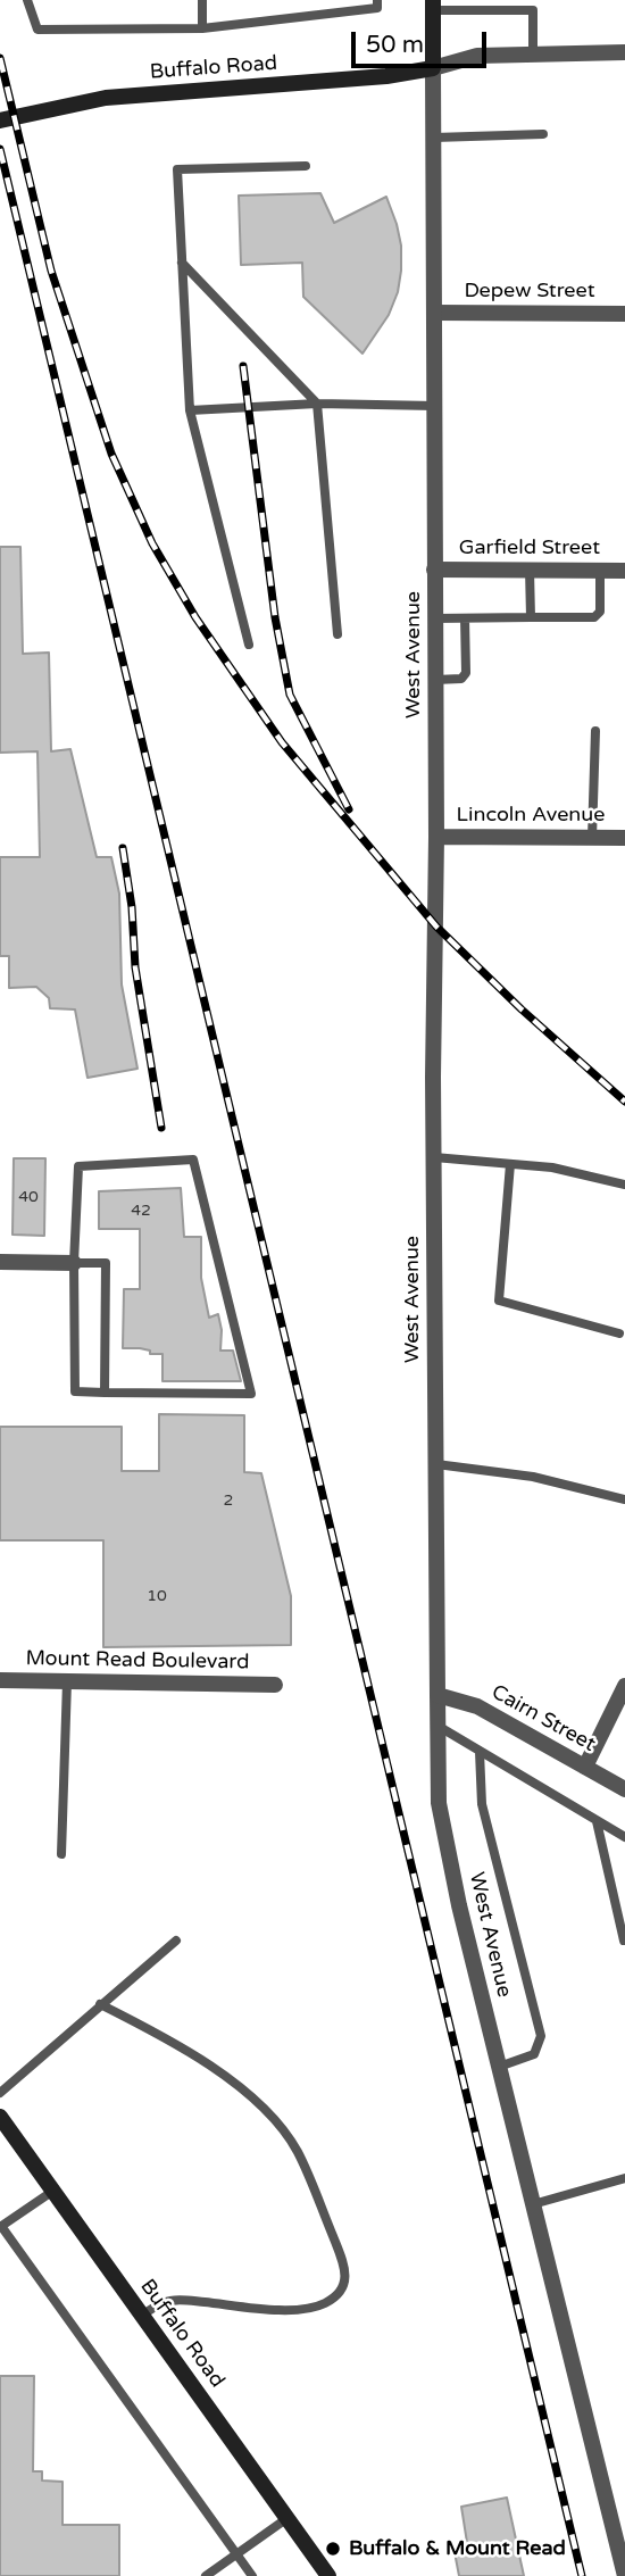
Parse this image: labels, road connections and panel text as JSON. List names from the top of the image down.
{
  "streets": {
    "main road": ["Buffalo Road", "West Avenue"],
    "street": [
      "Depew Street",
      "Garfield Street",
      "Lincoln Avenue",
      "Mount Read Boulevard",
      "Cairn Street"
    ]
  },
  "crossings": [
    ["Buffalo Road", "West Avenue"],
    ["Depew Street", "West Avenue"],
    ["Garfield Street", "West Avenue"],
    ["West Avenue", "Lincoln Avenue"],
    ["West Avenue", "Cairn Street"]
  ],
  "places": ["Buffalo & Mount Read"],
  "house_numbers": [
    "40",
    "42",
    "2",
    "10"
  ],
  "scale_bar": "50 m"
}
